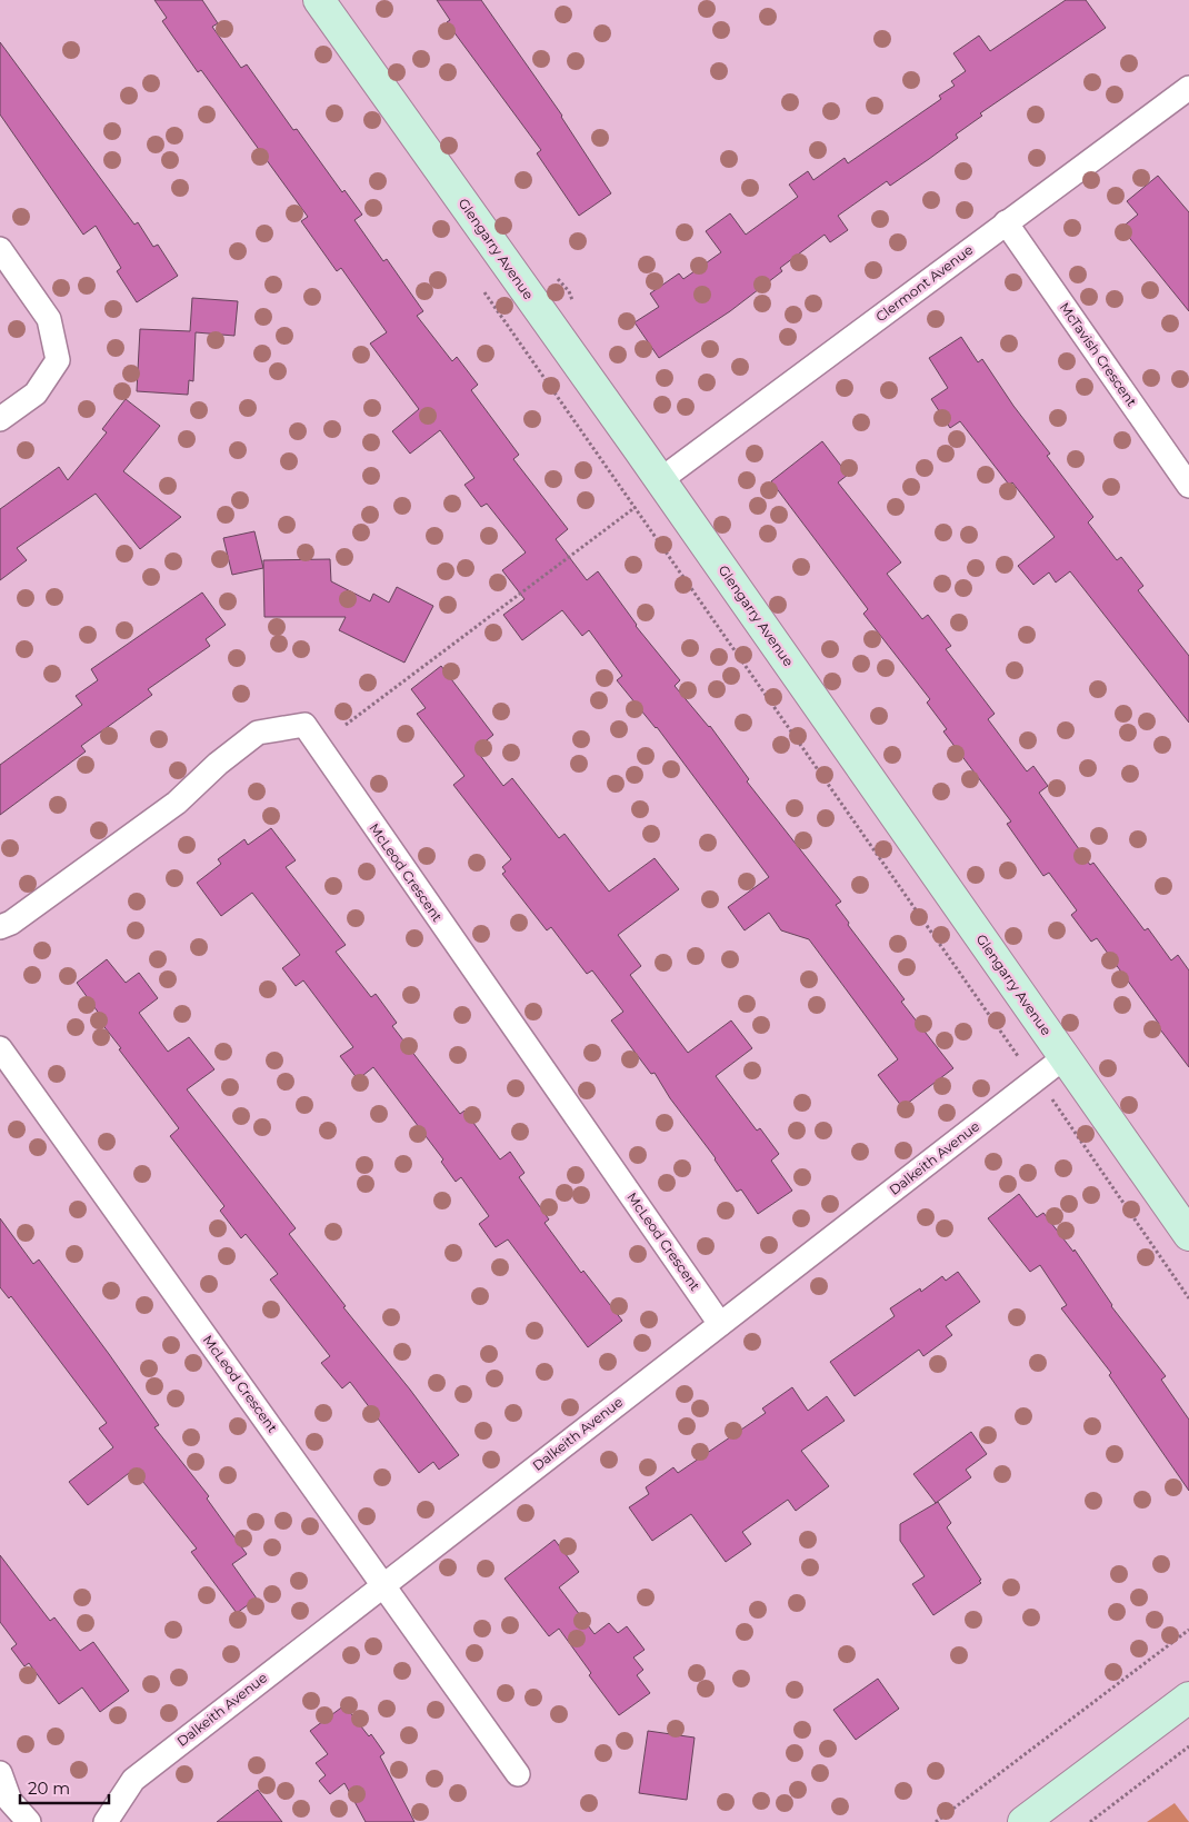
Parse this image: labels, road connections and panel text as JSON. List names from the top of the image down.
{
  "streets": {
    "street": [
      "Glengarry Avenue",
      "Clermont Avenue",
      "McTavish Crescent",
      "McLeod Crescent",
      "Dalkeith Avenue"
    ]
  },
  "crossings": [
    ["Glengarry Avenue", "Clermont Avenue"],
    ["Glengarry Avenue", "Dalkeith Avenue"],
    ["Clermont Avenue", "McTavish Crescent"],
    ["McLeod Crescent", "Dalkeith Avenue"]
  ],
  "scale_bar": "20 m"
}
